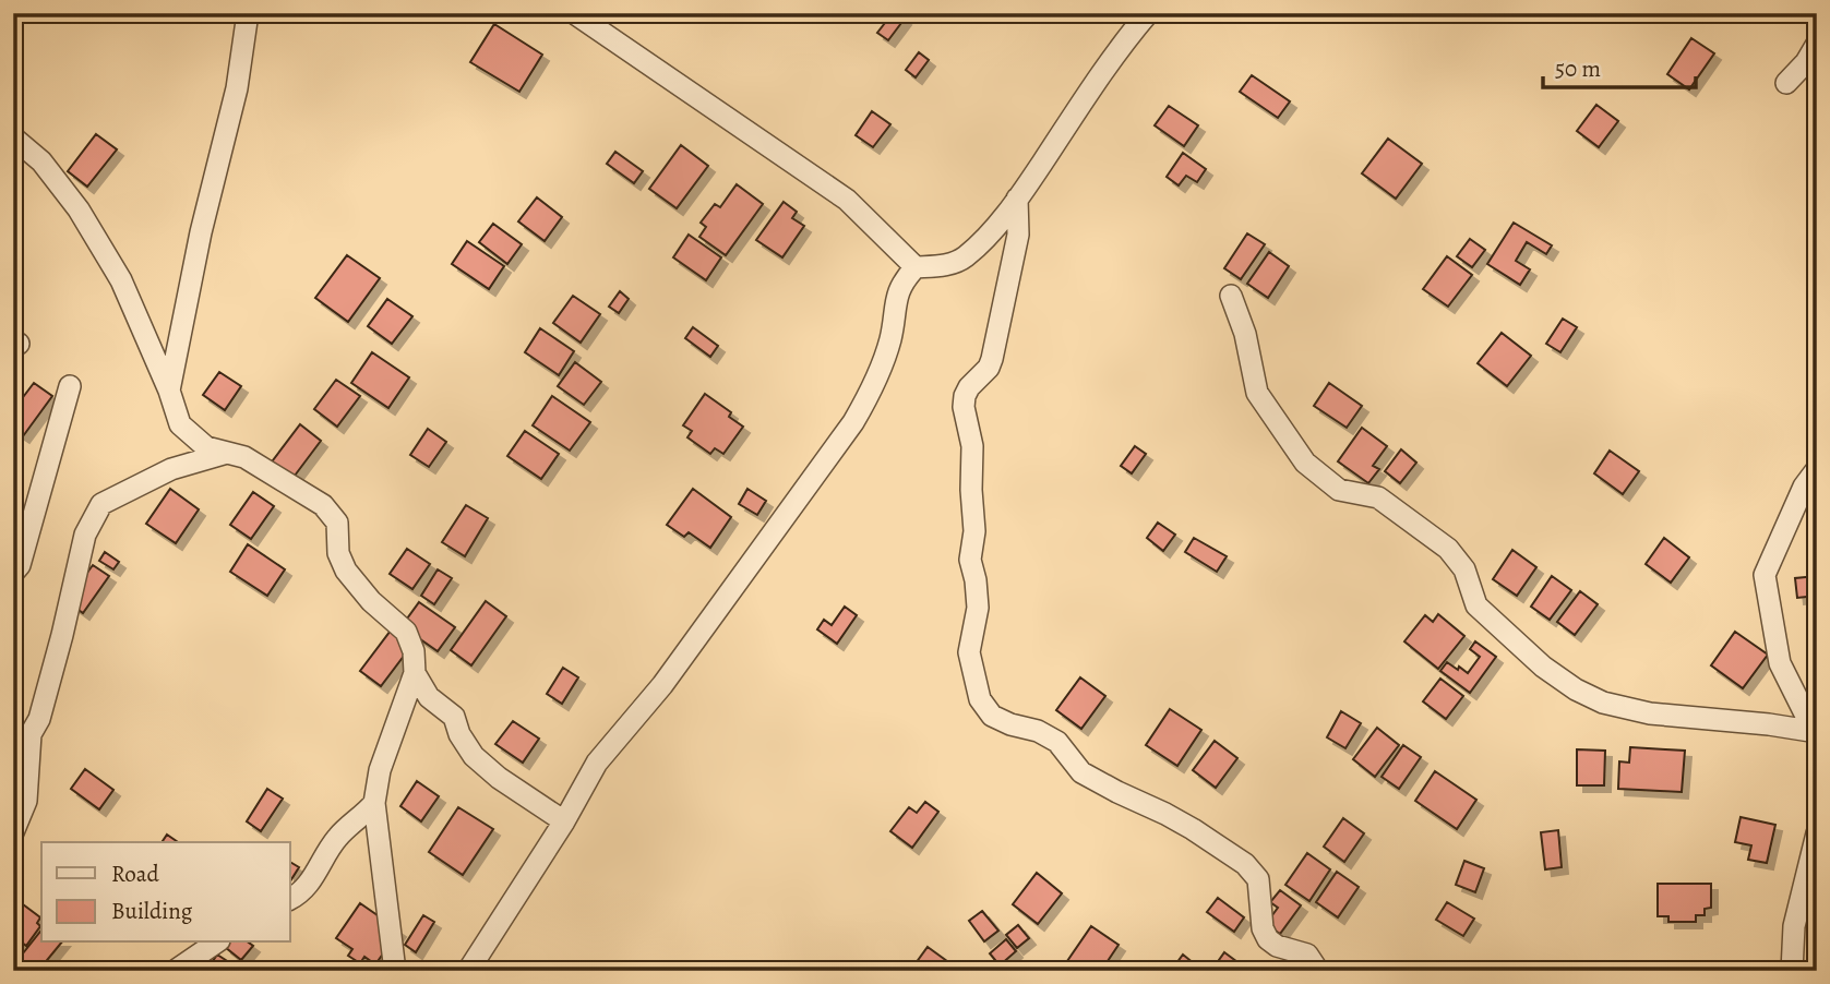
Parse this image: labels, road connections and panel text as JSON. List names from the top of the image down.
{
  "legend": ["Road", "Building"],
  "scale_bar": "50 m"
}
